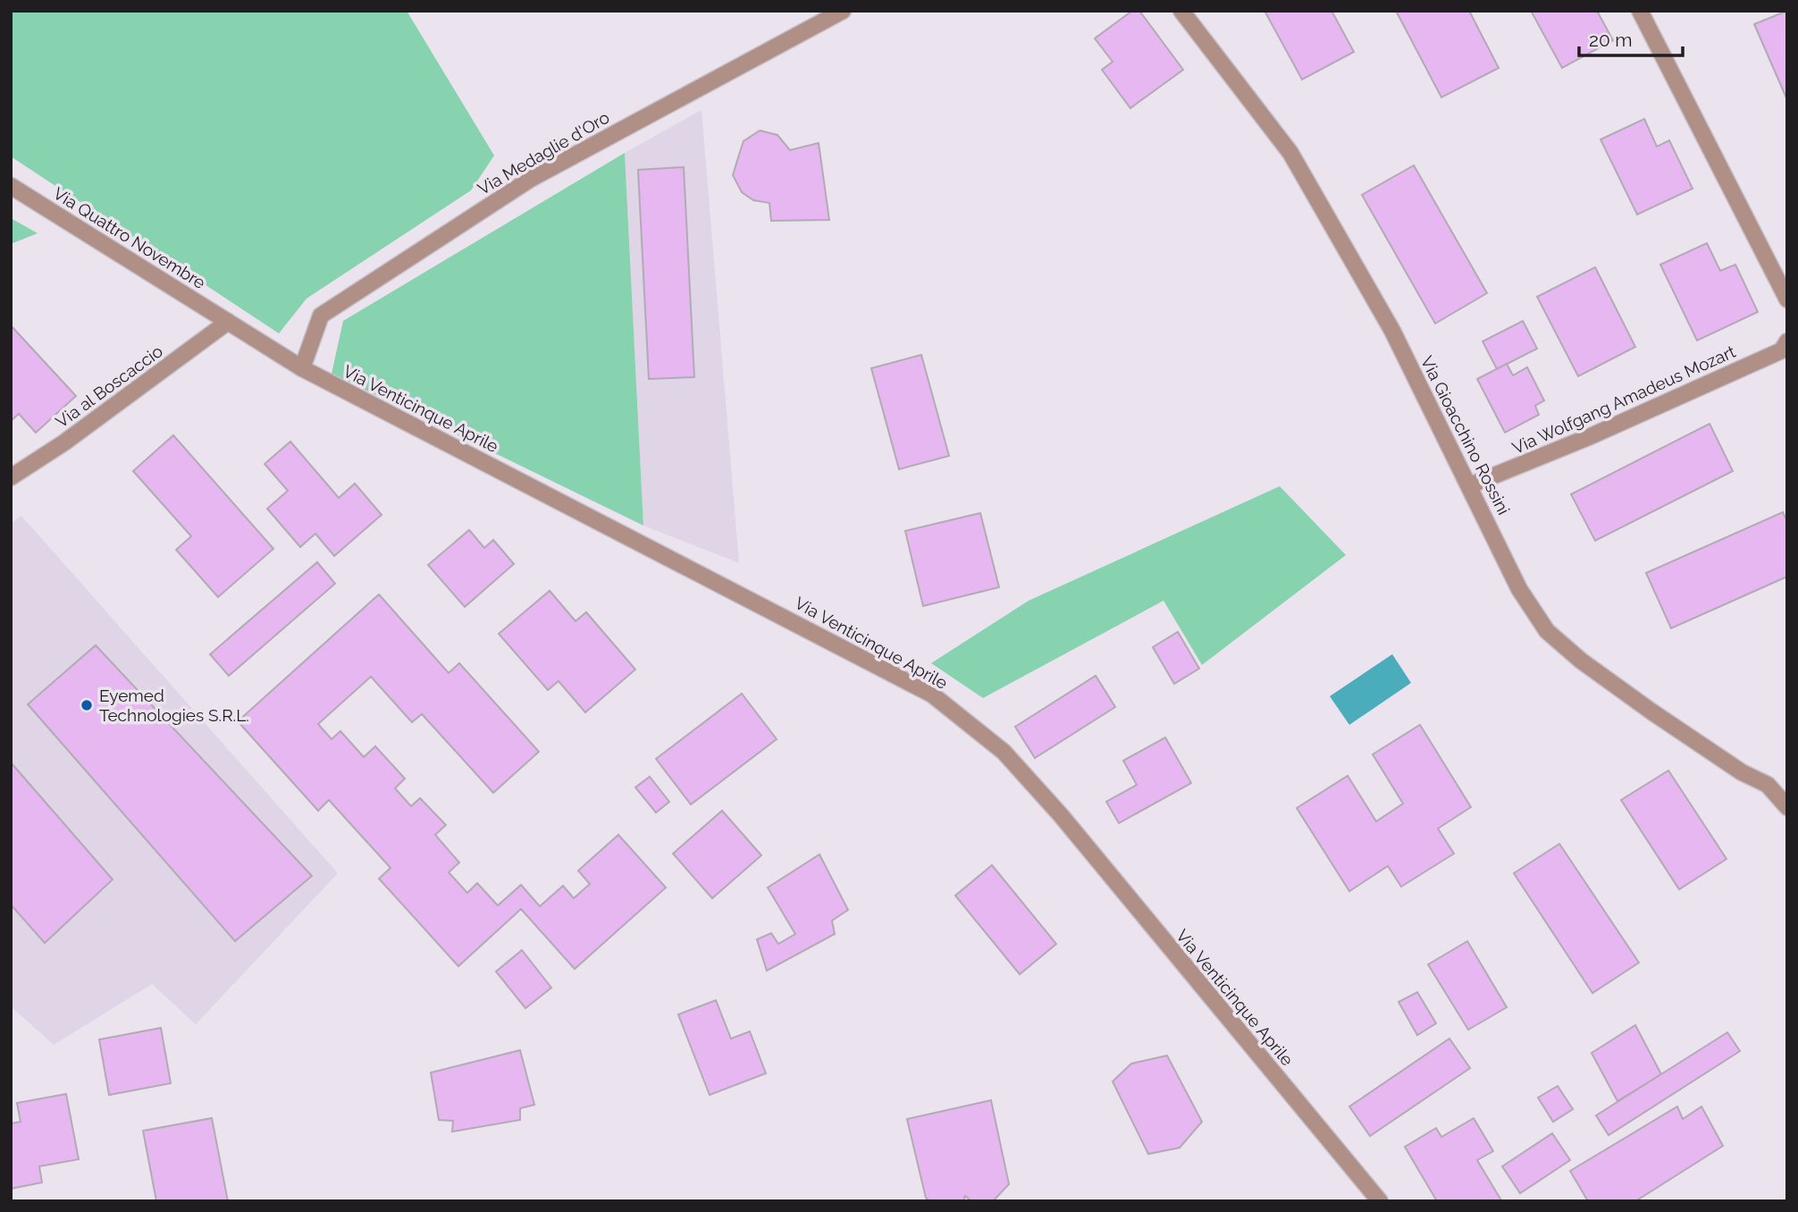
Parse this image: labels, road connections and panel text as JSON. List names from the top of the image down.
{
  "streets": {
    "street": [
      "Via Medaglie d'Oro",
      "Via Quattro Novembre",
      "Via al Boscaccio",
      "Via Wolfgang Amadeus Mozart",
      "Via Venticinque Aprile",
      "Via Gioacchino Rossini"
    ]
  },
  "crossings": [
    ["Via Medaglie d'Oro", "Via Venticinque Aprile"],
    ["Via Quattro Novembre", "Via al Boscaccio"],
    ["Via Quattro Novembre", "Via Venticinque Aprile"],
    ["Via al Boscaccio", "Via Venticinque Aprile"],
    ["Via Wolfgang Amadeus Mozart", "Via Gioacchino Rossini"]
  ],
  "places": ["Eyemed Technologies S.R.L."],
  "scale_bar": "20 m"
}
